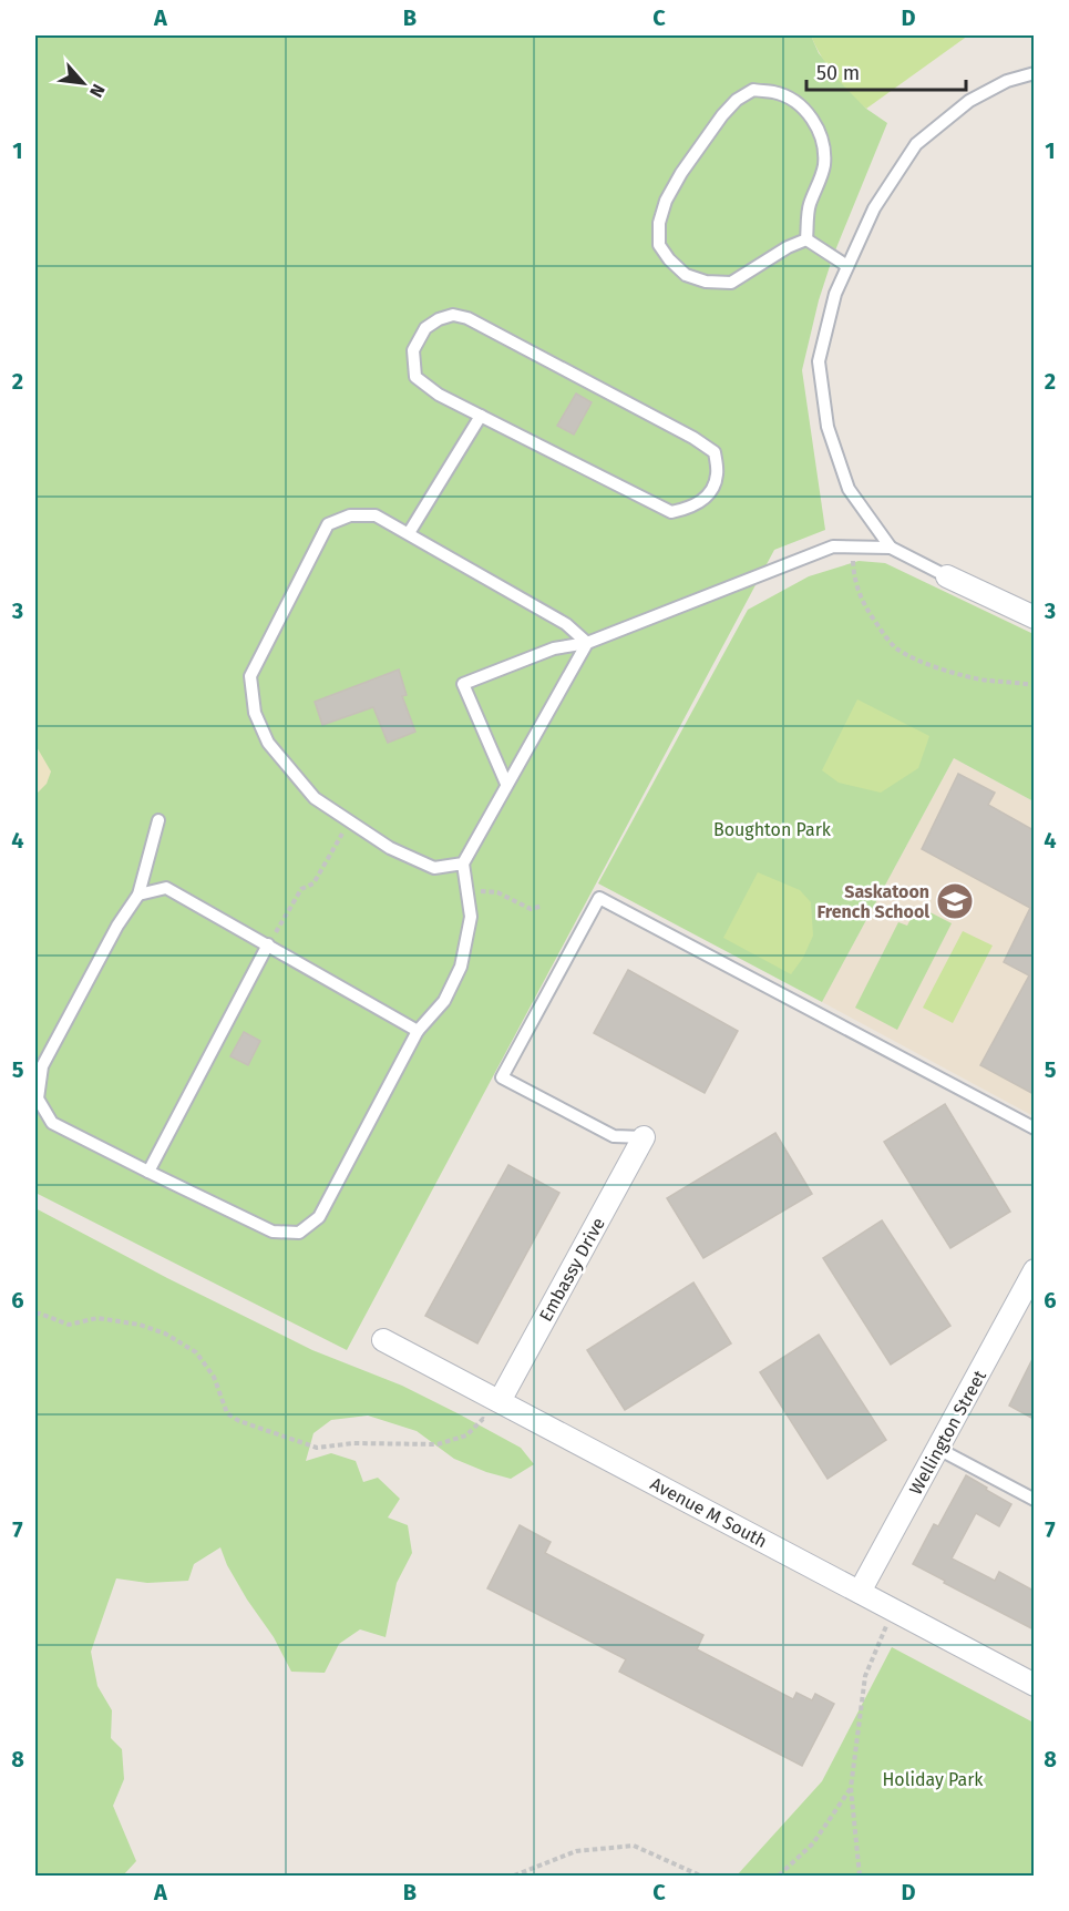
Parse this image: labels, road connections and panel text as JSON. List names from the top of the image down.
{
  "streets": {
    "street": ["Embassy Drive", "Wellington Street", "Avenue M South"]
  },
  "crossings": [
    ["Embassy Drive", "Avenue M South"],
    ["Wellington Street", "Avenue M South"]
  ],
  "parks": ["Boughton Park", "Holiday Park"],
  "places": {
    "school or university": ["Saskatoon French School"]
  },
  "scale_bar": "50 m",
  "north": "bottom right",
  "grid": {
    "columns": [
      "A",
      "B",
      "C",
      "D"
    ],
    "rows": [
      "1",
      "2",
      "3",
      "4",
      "5",
      "6",
      "7",
      "8"
    ]
  }
}
